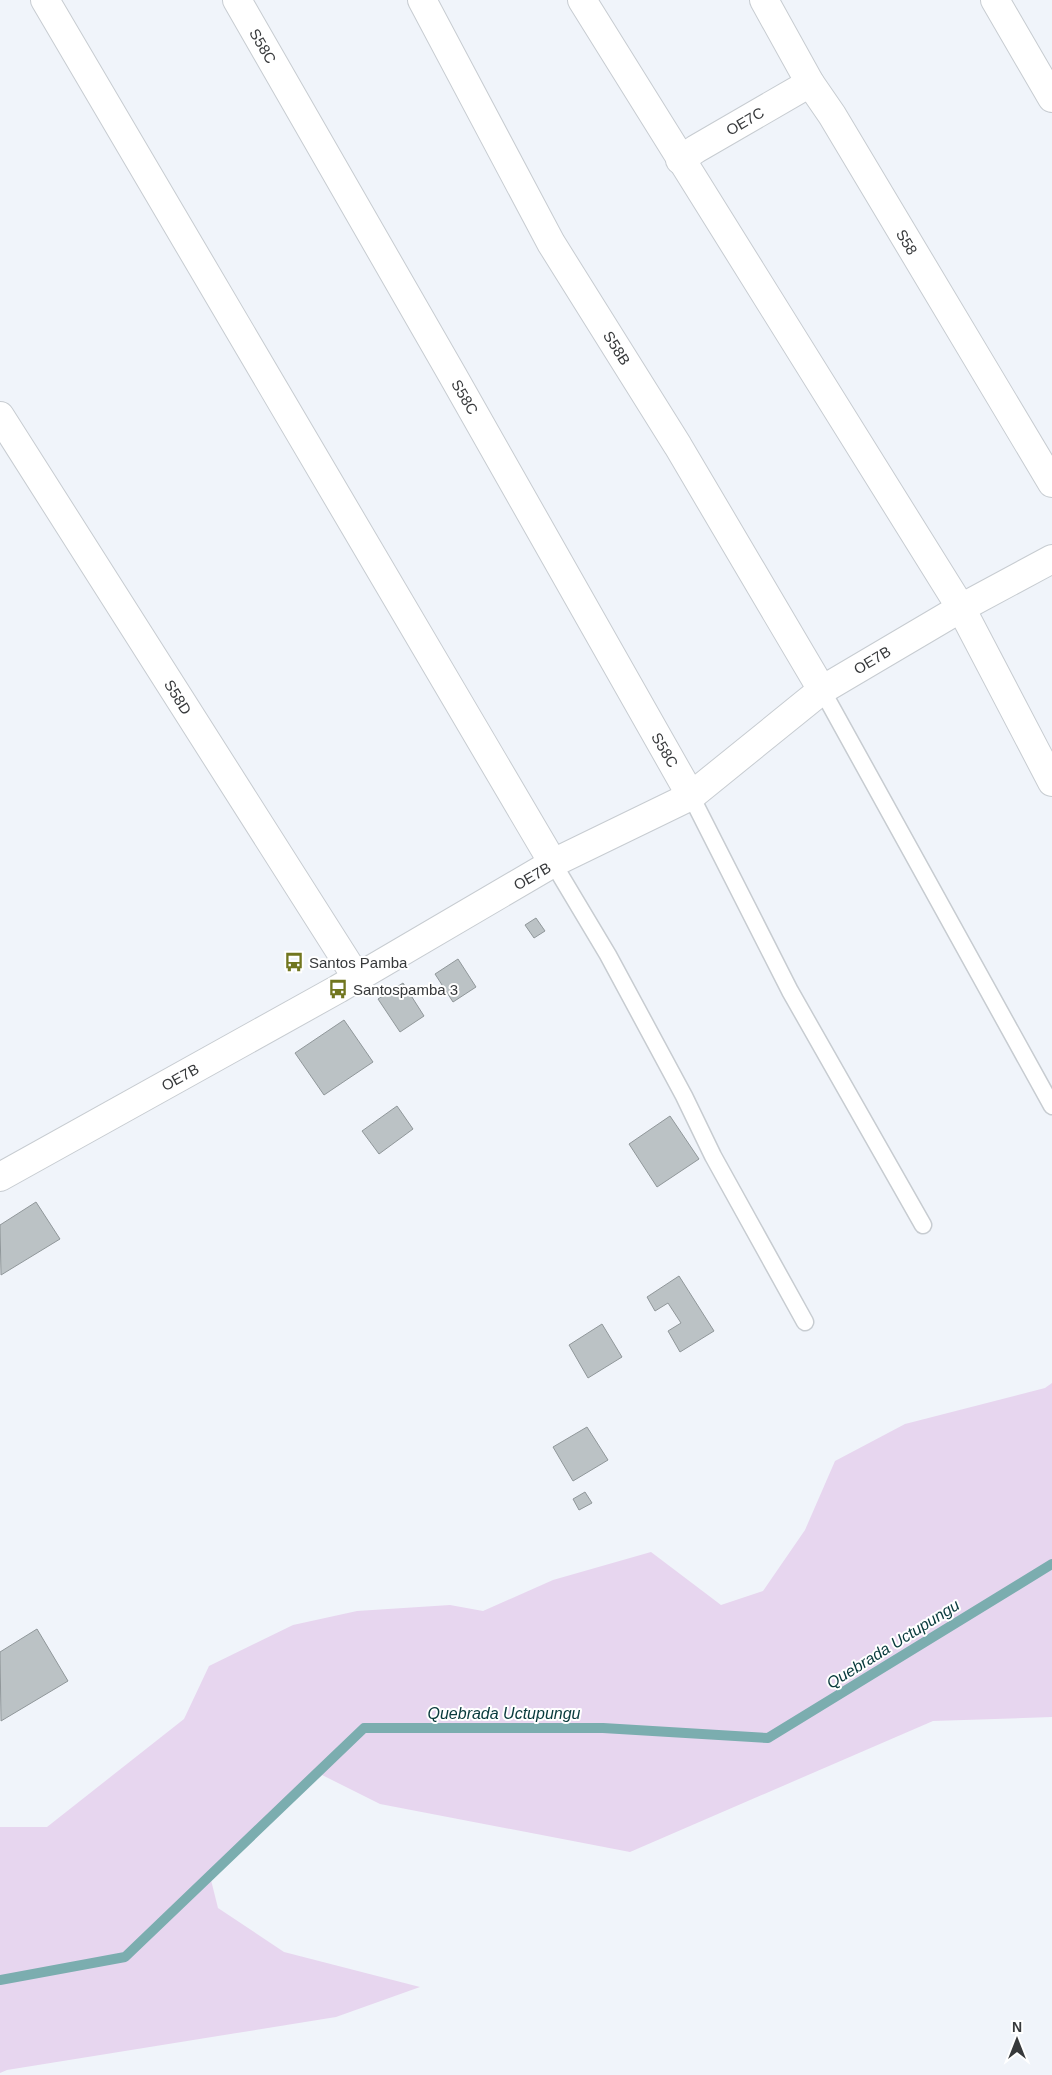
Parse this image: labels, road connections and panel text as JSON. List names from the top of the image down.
{
  "streets": {
    "street": [
      "S58C",
      "OE7C",
      "S58",
      "S58B",
      "OE7B",
      "S58D"
    ]
  },
  "crossings": [
    ["S58C", "OE7B"],
    ["OE7C", "S58"],
    ["S58B", "OE7B"],
    ["OE7B", "S58D"]
  ],
  "water": ["Quebrada Uctupungu"],
  "places": {
    "bus stop": ["Santos Pamba", "Santospamba 3"]
  },
  "north": "top"
}
